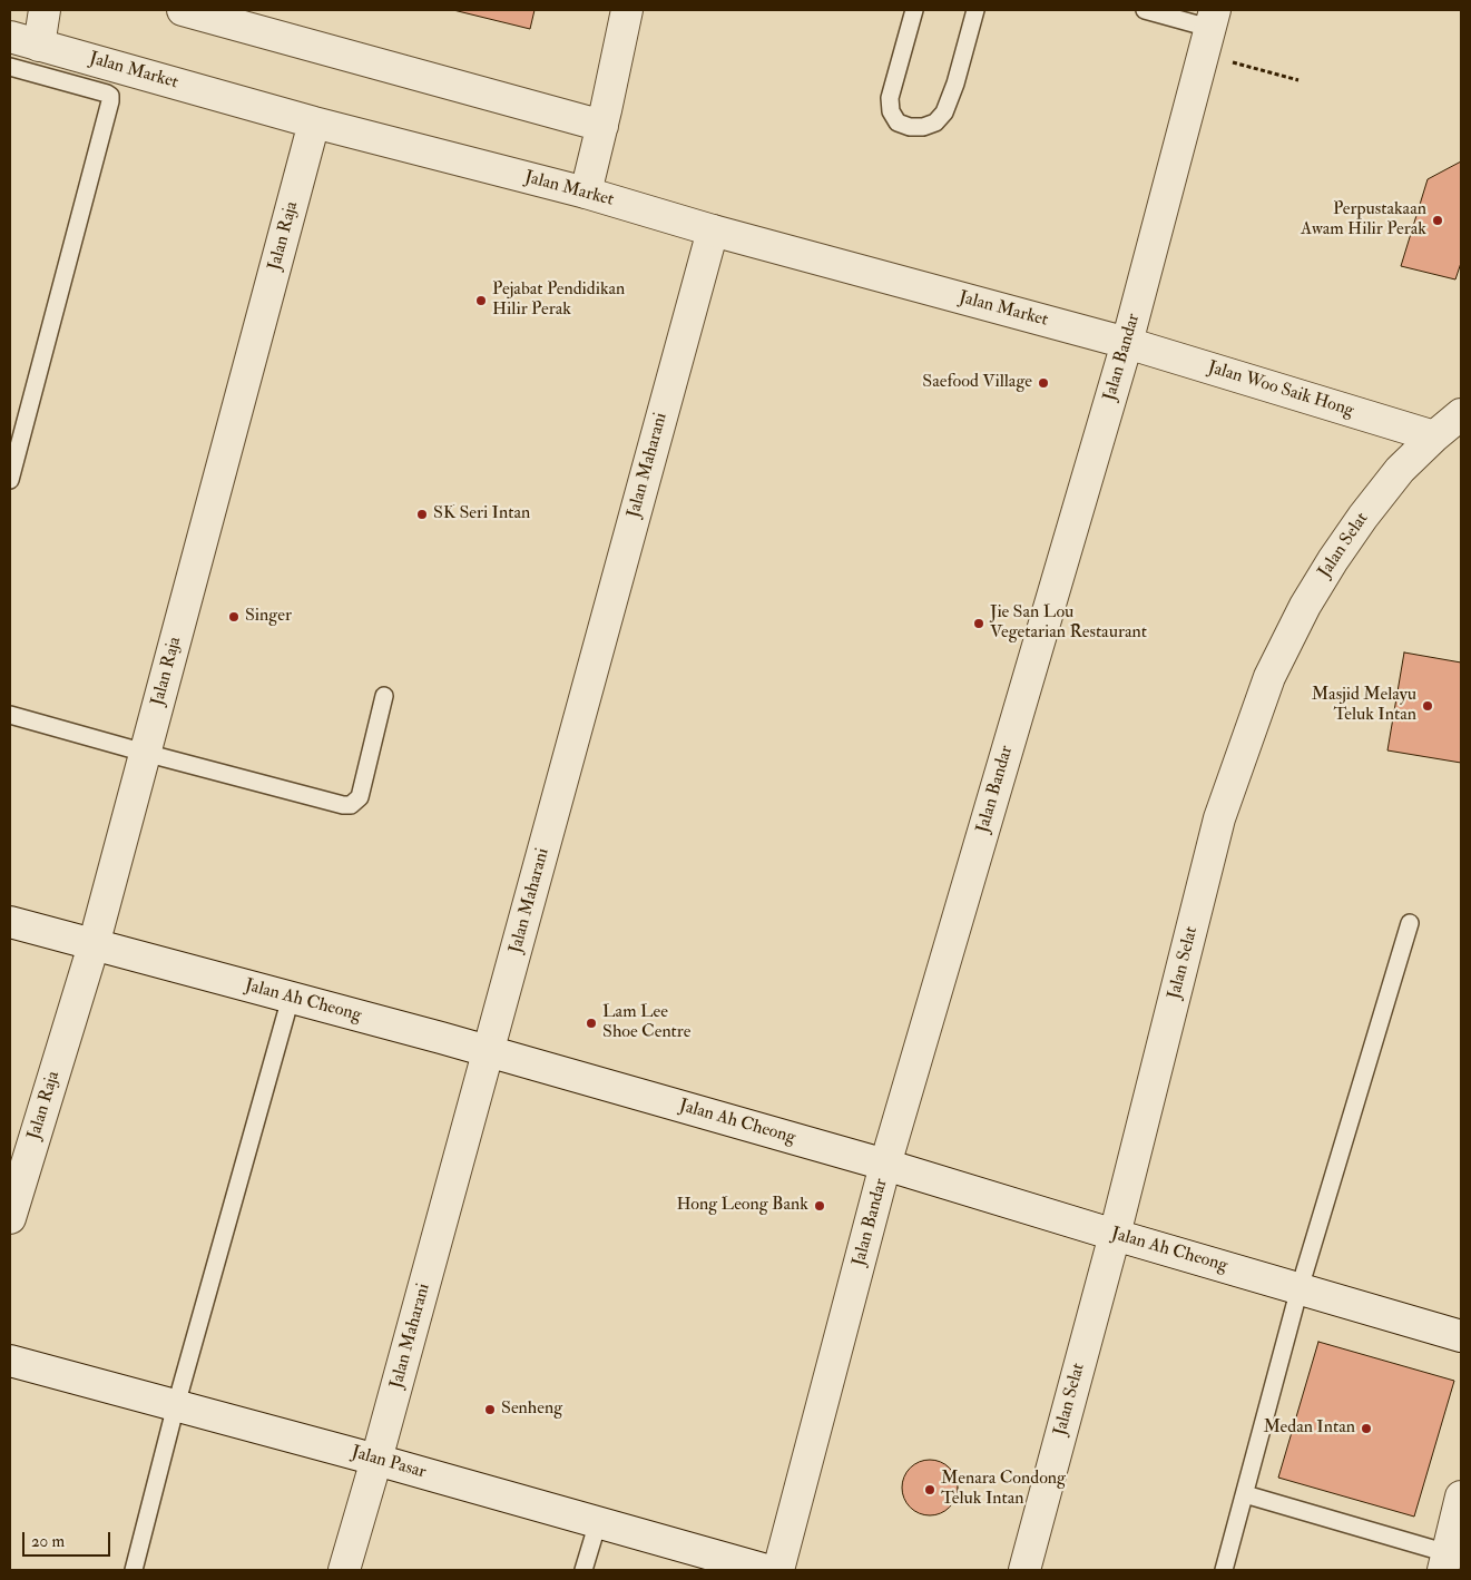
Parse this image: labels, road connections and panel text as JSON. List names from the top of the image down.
{
  "streets": {
    "street": [
      "Jalan Market",
      "Jalan Raja",
      "Jalan Bandar",
      "Jalan Woo Saik Hong",
      "Jalan Maharani",
      "Jalan Selat",
      "Jalan Ah Cheong",
      "Jalan Pasar"
    ]
  },
  "crossings": [
    ["Jalan Market", "Jalan Raja"],
    ["Jalan Market", "Jalan Bandar"],
    ["Jalan Market", "Jalan Woo Saik Hong"],
    ["Jalan Market", "Jalan Maharani"],
    ["Jalan Raja", "Jalan Ah Cheong"],
    ["Jalan Bandar", "Jalan Woo Saik Hong"],
    ["Jalan Bandar", "Jalan Ah Cheong"],
    ["Jalan Woo Saik Hong", "Jalan Selat"],
    ["Jalan Maharani", "Jalan Ah Cheong"],
    ["Jalan Maharani", "Jalan Pasar"],
    ["Jalan Selat", "Jalan Ah Cheong"]
  ],
  "places": [
    "Perpustakaan Awam Hilir Perak",
    "Pejabat Pendidikan Hilir Perak",
    "Saefood Village",
    "SK Seri Intan",
    "Singer",
    "Jie San Lou Vegetarian Restaurant",
    "Masjid Melayu Teluk Intan",
    "Lam Lee Shoe Centre",
    "Hong Leong Bank",
    "Senheng",
    "Medan Intan",
    "Menara Condong Teluk Intan"
  ],
  "scale_bar": "20 m"
}
